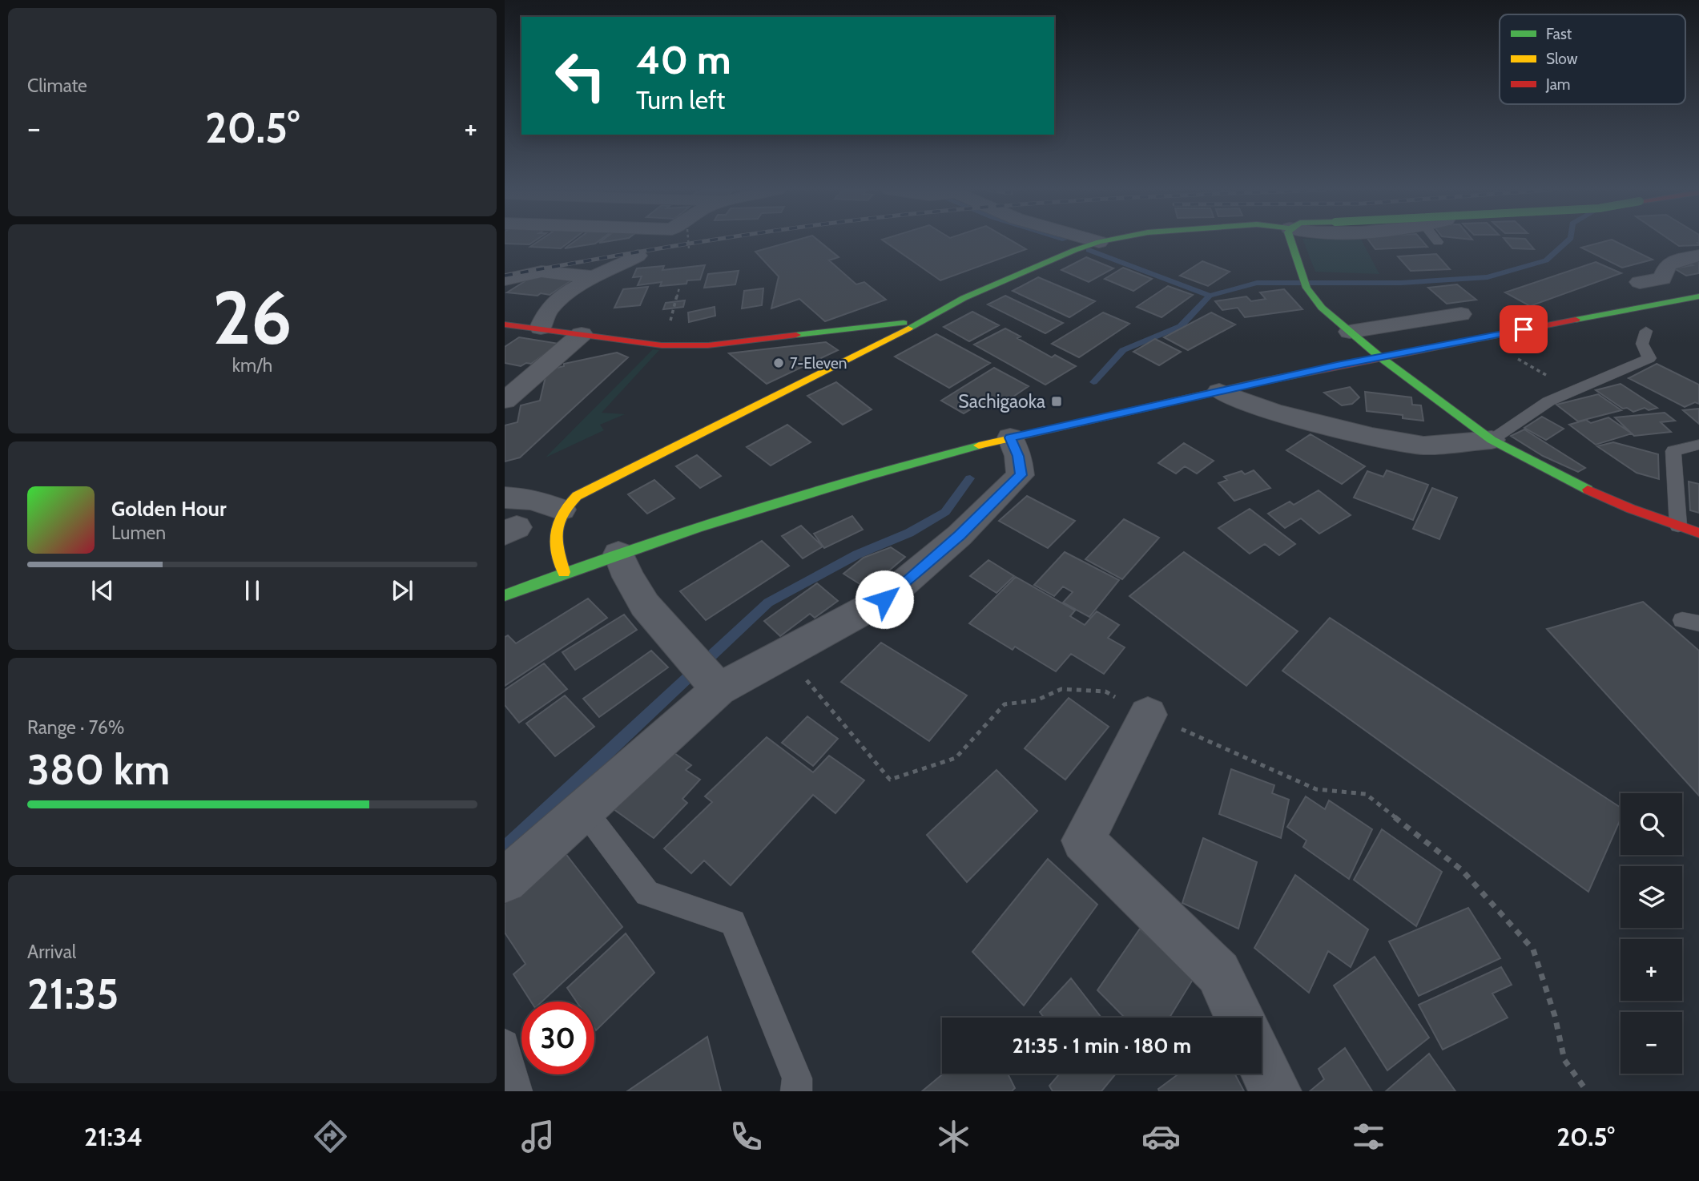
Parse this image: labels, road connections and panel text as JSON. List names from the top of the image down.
{
  "places": {
    "other": ["7-Eleven"],
    "transit": ["Sachigaoka"]
  },
  "legend": ["Fast", "Slow", "Jam"],
  "page": {
    "tile": [
      "Climate",
      ["26", "km/h"],
      ["Range · 76%", "380 km"],
      ["Arrival", "21:35"]
    ],
    "turn": ["40 m", "Turn left"],
    "heat": ["−", "20.5°", "+"],
    "song": ["Golden Hour", "Lumen"],
    "map_buttons": ["+", "−"],
    "limit": "30",
    "trip": "21:35 · 1 min · 180 m",
    "tabs": ["21:34", "20.5°"]
  }
}
